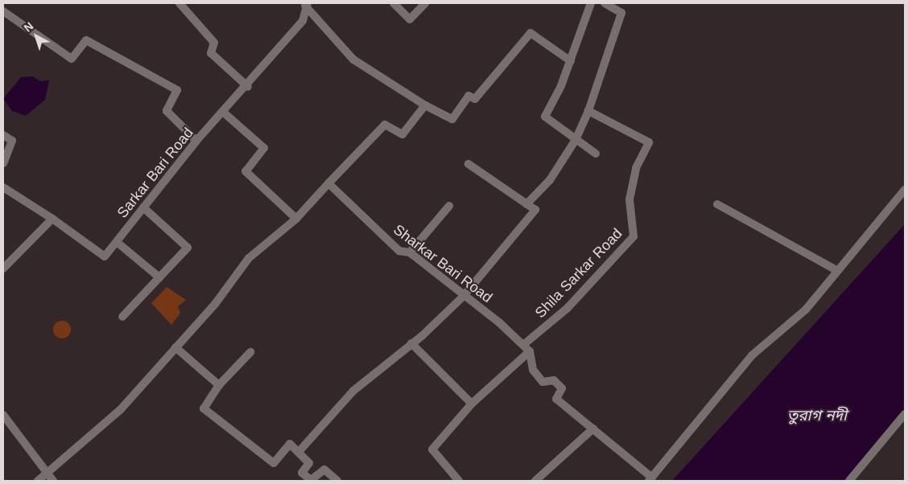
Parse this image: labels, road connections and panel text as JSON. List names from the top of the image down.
{
  "streets": {
    "street": ["Sarkar Bari Road", "Sharkar Bari Road", "Shila Sarkar Road"]
  },
  "crossings": [
    ["Sharkar Bari Road", "Shila Sarkar Road"]
  ],
  "water": ["তুরাগ নদী"],
  "north": "top left"
}
